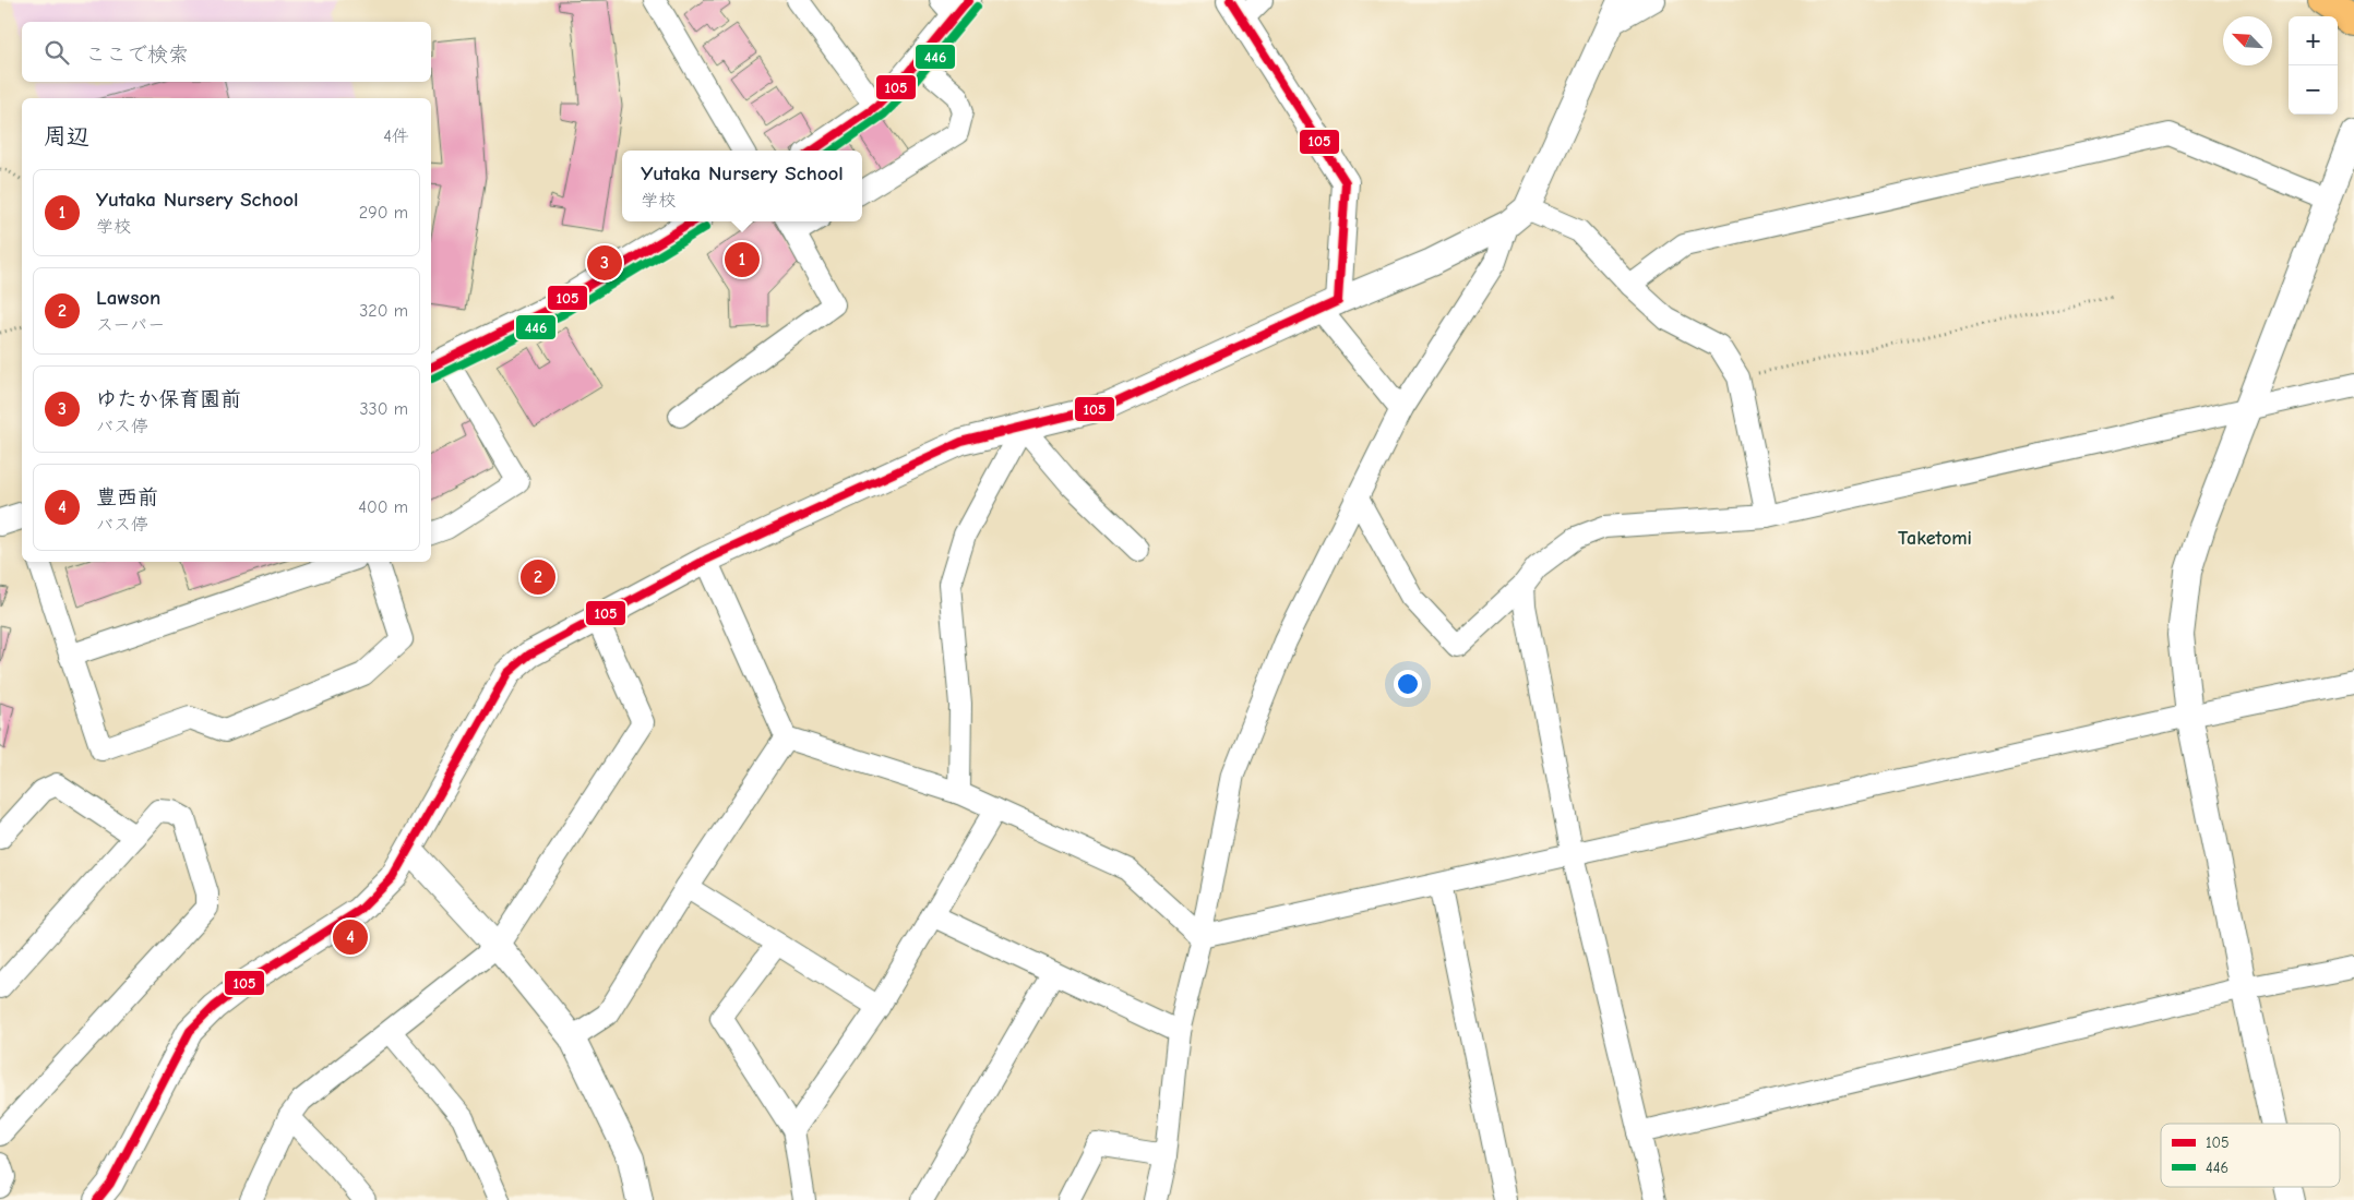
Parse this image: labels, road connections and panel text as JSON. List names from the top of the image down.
{
  "districts": ["Taketomi"],
  "lines": ["transit line 105", "transit line 446"],
  "legend": ["105", "446"],
  "north": "top left",
  "page": {
    "map_buttons": ["+", "−"],
    "search": "ここで検索",
    "heading": ["周辺", "4件"],
    "popup": ["Yutaka Nursery School", "学校"],
    "list": [
      {
        "mark": "1",
        "name": "Yutaka Nursery School",
        "note": "学校",
        "value": "290 m"
      },
      {
        "mark": "2",
        "name": "Lawson",
        "note": "スーパー",
        "value": "320 m"
      },
      {
        "mark": "3",
        "name": "ゆたか保育園前",
        "note": "バス停",
        "value": "330 m"
      },
      {
        "mark": "4",
        "name": "豊西前",
        "note": "バス停",
        "value": "400 m"
      }
    ],
    "pins": [
      "1",
      "3",
      "2",
      "4"
    ]
  }
}
